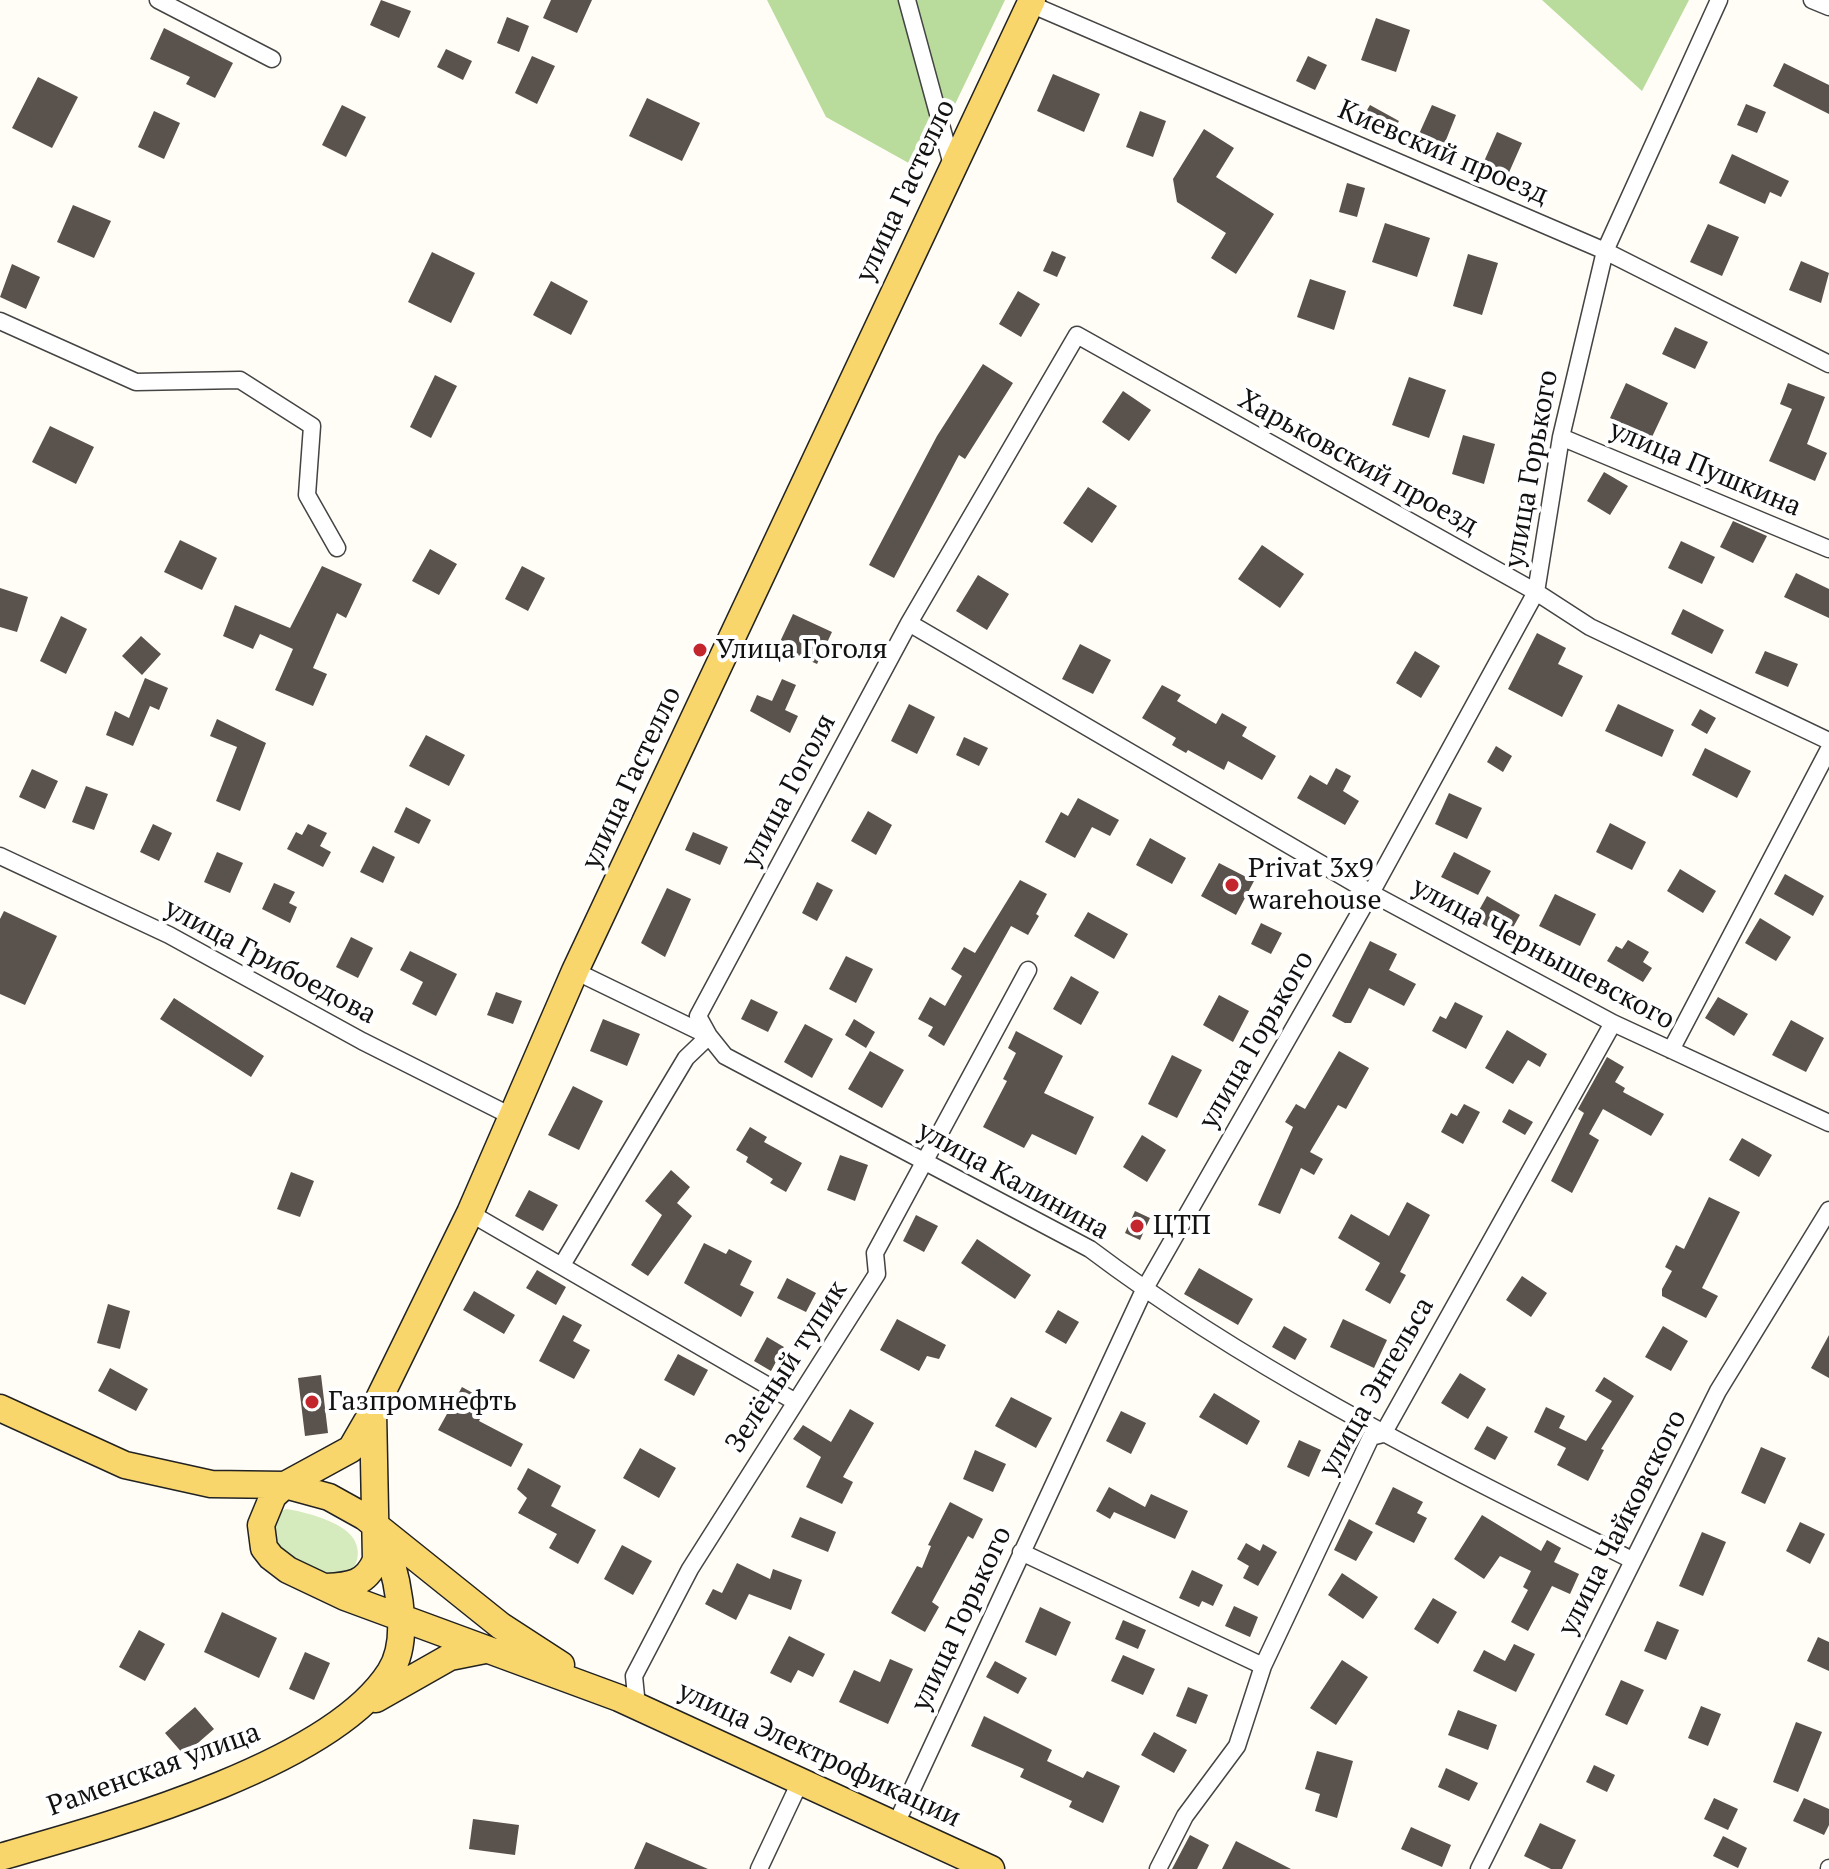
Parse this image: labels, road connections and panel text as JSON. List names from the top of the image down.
{
  "streets": {
    "main road": ["улица Гастелло", "улица Электрофикации", "Раменская улица"],
    "street": [
      "Киевский проезд",
      "Харьковский проезд",
      "улица Горького",
      "улица Пушкина",
      "улица Гоголя",
      "улица Чернышевского",
      "улица Грибоедова",
      "улица Калинина",
      "Зелёный тупик",
      "улица Энгельса",
      "улица Чайковского"
    ]
  },
  "crossings": [
    ["Киевский проезд", "улица Гастелло"],
    ["Киевский проезд", "улица Горького"],
    ["улица Гастелло", "улица Грибоедова"],
    ["улица Гастелло", "улица Калинина"],
    ["улица Гастелло", "Раменская улица"],
    ["Харьковский проезд", "улица Горького"],
    ["Харьковский проезд", "улица Гоголя"],
    ["улица Горького", "улица Пушкина"],
    ["улица Горького", "улица Чернышевского"],
    ["улица Горького", "улица Калинина"],
    ["улица Горького", "улица Электрофикации"],
    ["улица Гоголя", "улица Чернышевского"],
    ["улица Гоголя", "улица Калинина"],
    ["улица Чернышевского", "улица Энгельса"],
    ["улица Калинина", "Зелёный тупик"],
    ["улица Калинина", "улица Энгельса"],
    ["улица Калинина", "улица Чайковского"],
    ["Зелёный тупик", "улица Электрофикации"]
  ],
  "places": [
    "Улица Гоголя",
    "Privat 3x9 warehouse",
    "ЦТП",
    "Газпромнефть"
  ]
}
